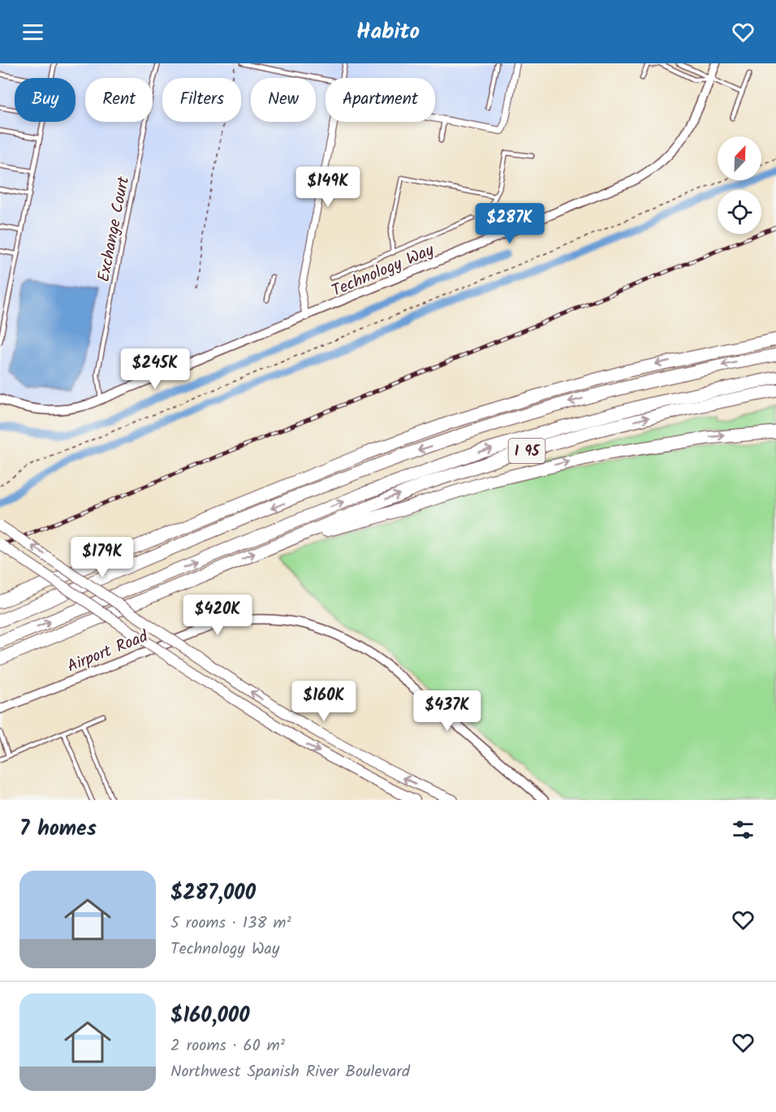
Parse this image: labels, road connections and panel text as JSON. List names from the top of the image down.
{
  "streets": {
    "highway": ["I 95"],
    "street": ["Technology Way", "Airport Road"],
    "lane": ["Exchange Court"]
  },
  "crossings": [
    ["Exchange Court", "Technology Way"]
  ],
  "north": "top right",
  "page": {
    "header": "Habito",
    "chip": [
      "Buy",
      "Rent",
      "Filters",
      "New",
      "Apartment"
    ],
    "price": [
      "$149K",
      "$287K",
      "$245K",
      "$179K",
      "$420K",
      "$160K",
      "$437K"
    ],
    "heading": "7 homes",
    "list": [
      {
        "name": "$287,000",
        "note": "5 rooms · 138 m² · Technology Way"
      },
      {
        "name": "$160,000",
        "note": "2 rooms · 60 m² · Northwest Spanish River Boulevard"
      }
    ]
  }
}
